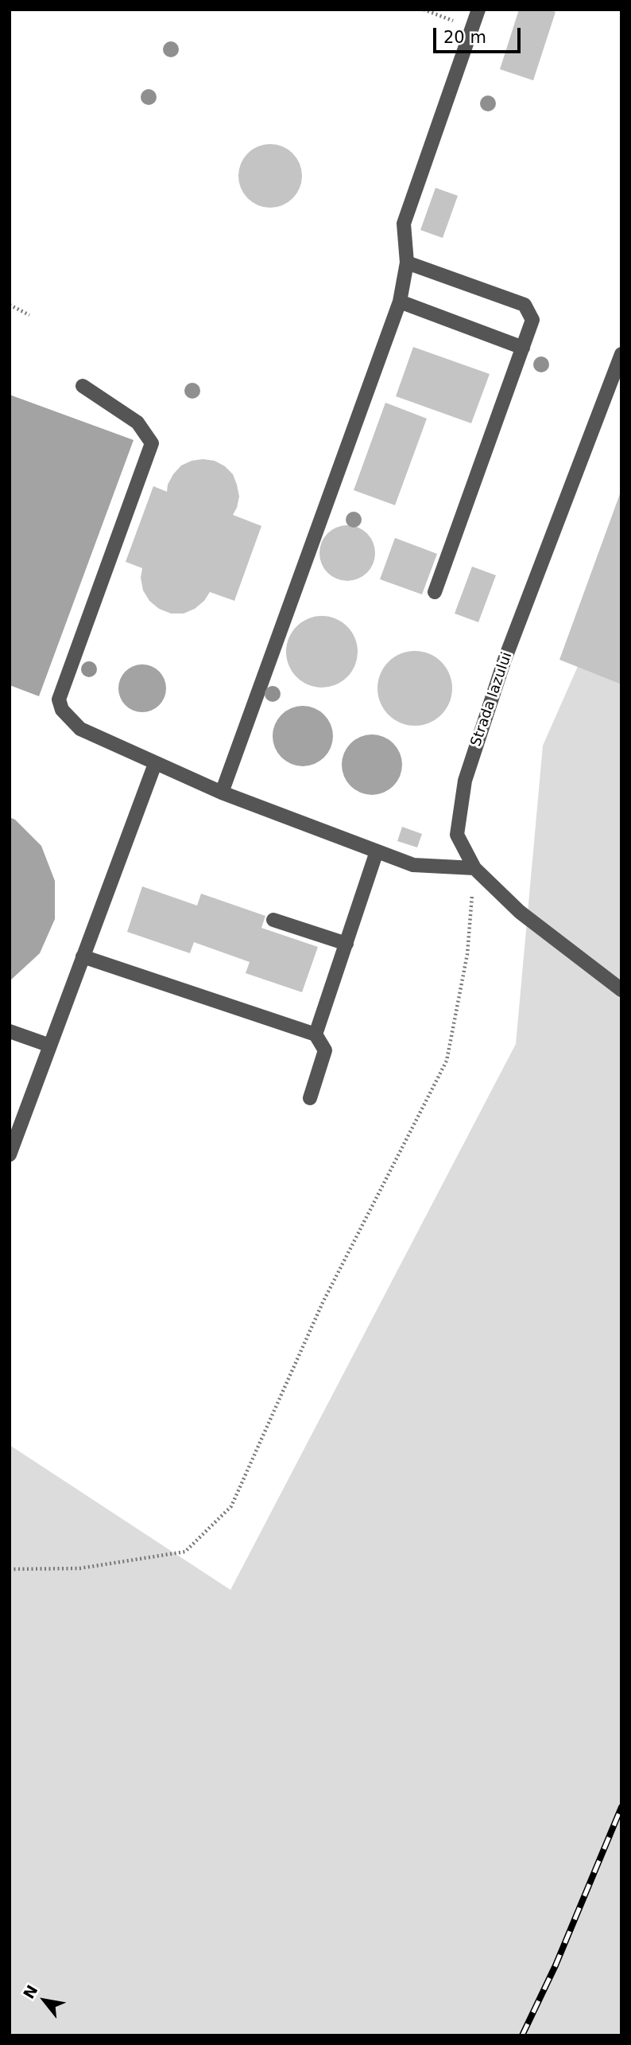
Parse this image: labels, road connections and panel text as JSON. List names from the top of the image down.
{
  "streets": {
    "lane": ["Strada Iazului"]
  },
  "scale_bar": "20 m",
  "north": "top left"
}
